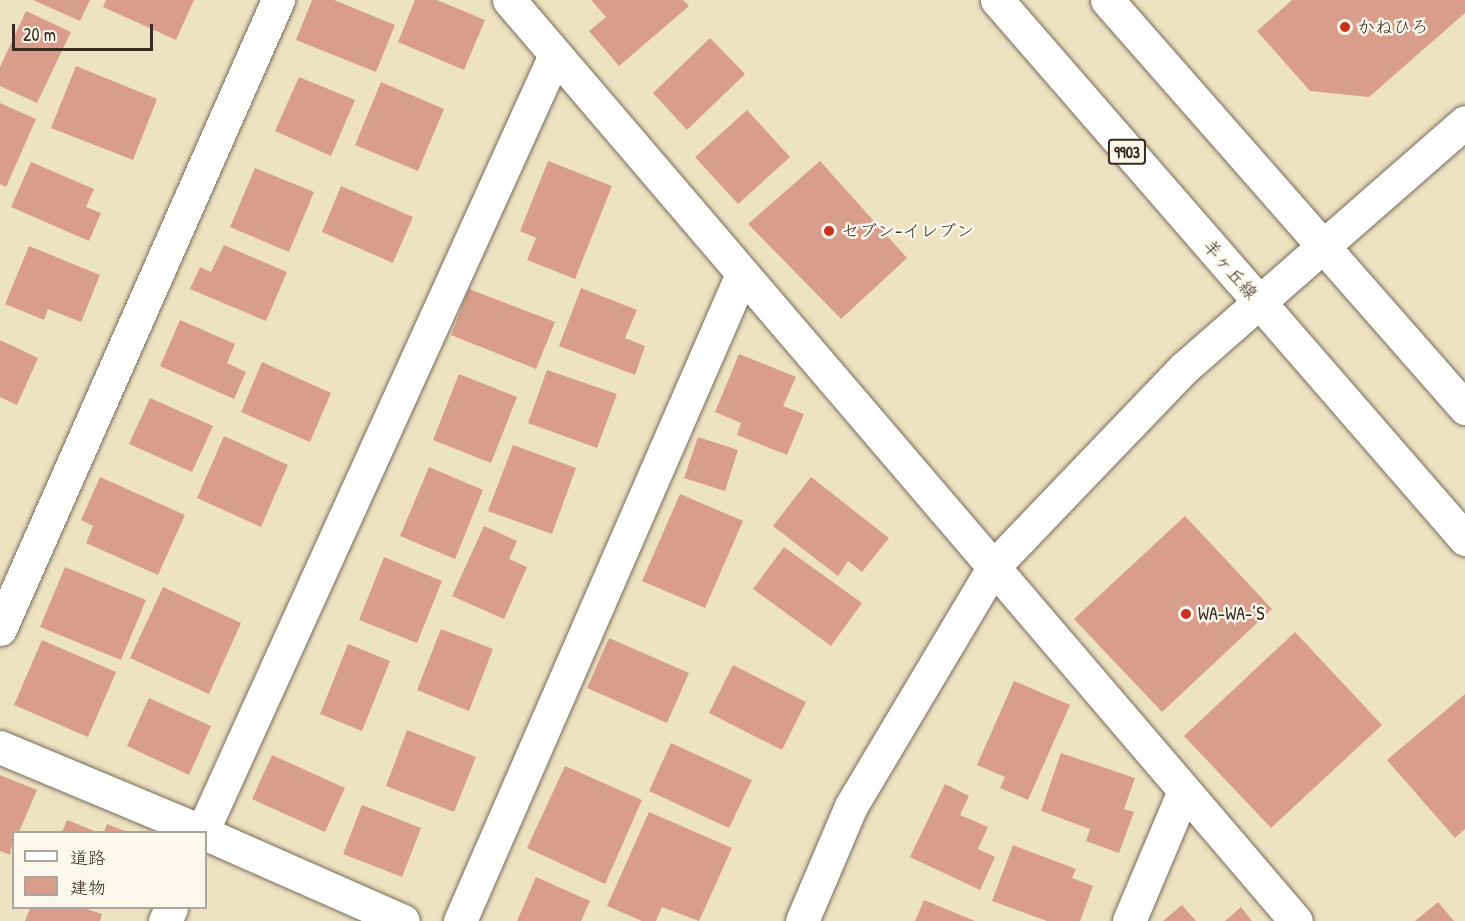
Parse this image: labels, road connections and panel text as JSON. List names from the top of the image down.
{
  "streets": {
    "street": ["9903", "羊ヶ丘線"]
  },
  "places": ["かねひろ", "セブン-イレブン", "WA-WA-’S"],
  "legend": ["道路", "建物"],
  "scale_bar": "20 m"
}
